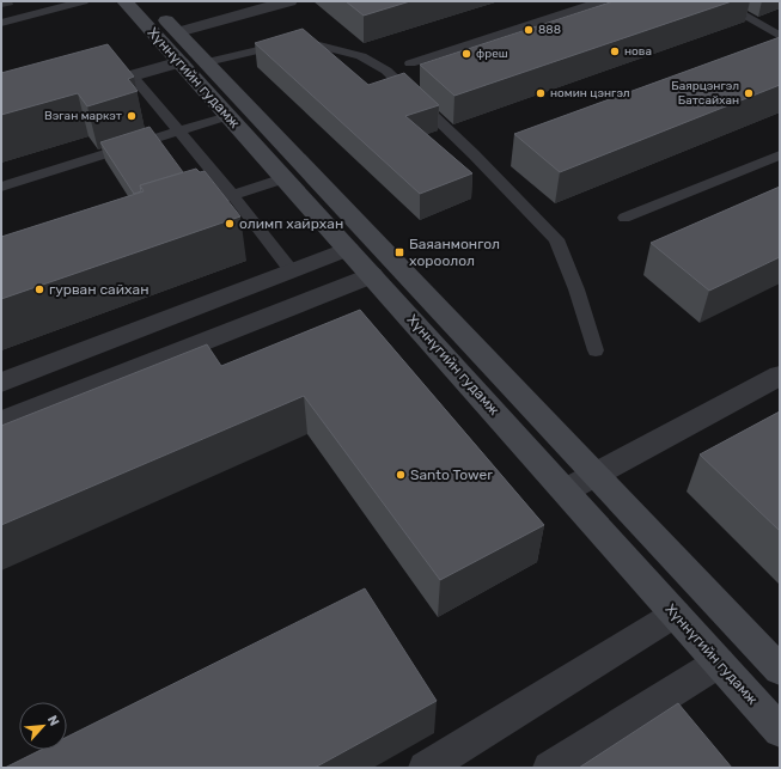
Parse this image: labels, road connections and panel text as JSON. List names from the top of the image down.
{
  "streets": {
    "main road": ["Хүннүгийн гудамж"]
  },
  "places": {
    "other": [
      "888",
      "нова",
      "фреш",
      "номин цэнгэл",
      "Баярцэнгэл Батсайхан",
      "Вэган маркэт",
      "олимп хайрхан",
      "гурван сайхан",
      "Santo Tower"
    ],
    "transit": ["Баяанмонгол хороолол"]
  },
  "north": "top right"
}
